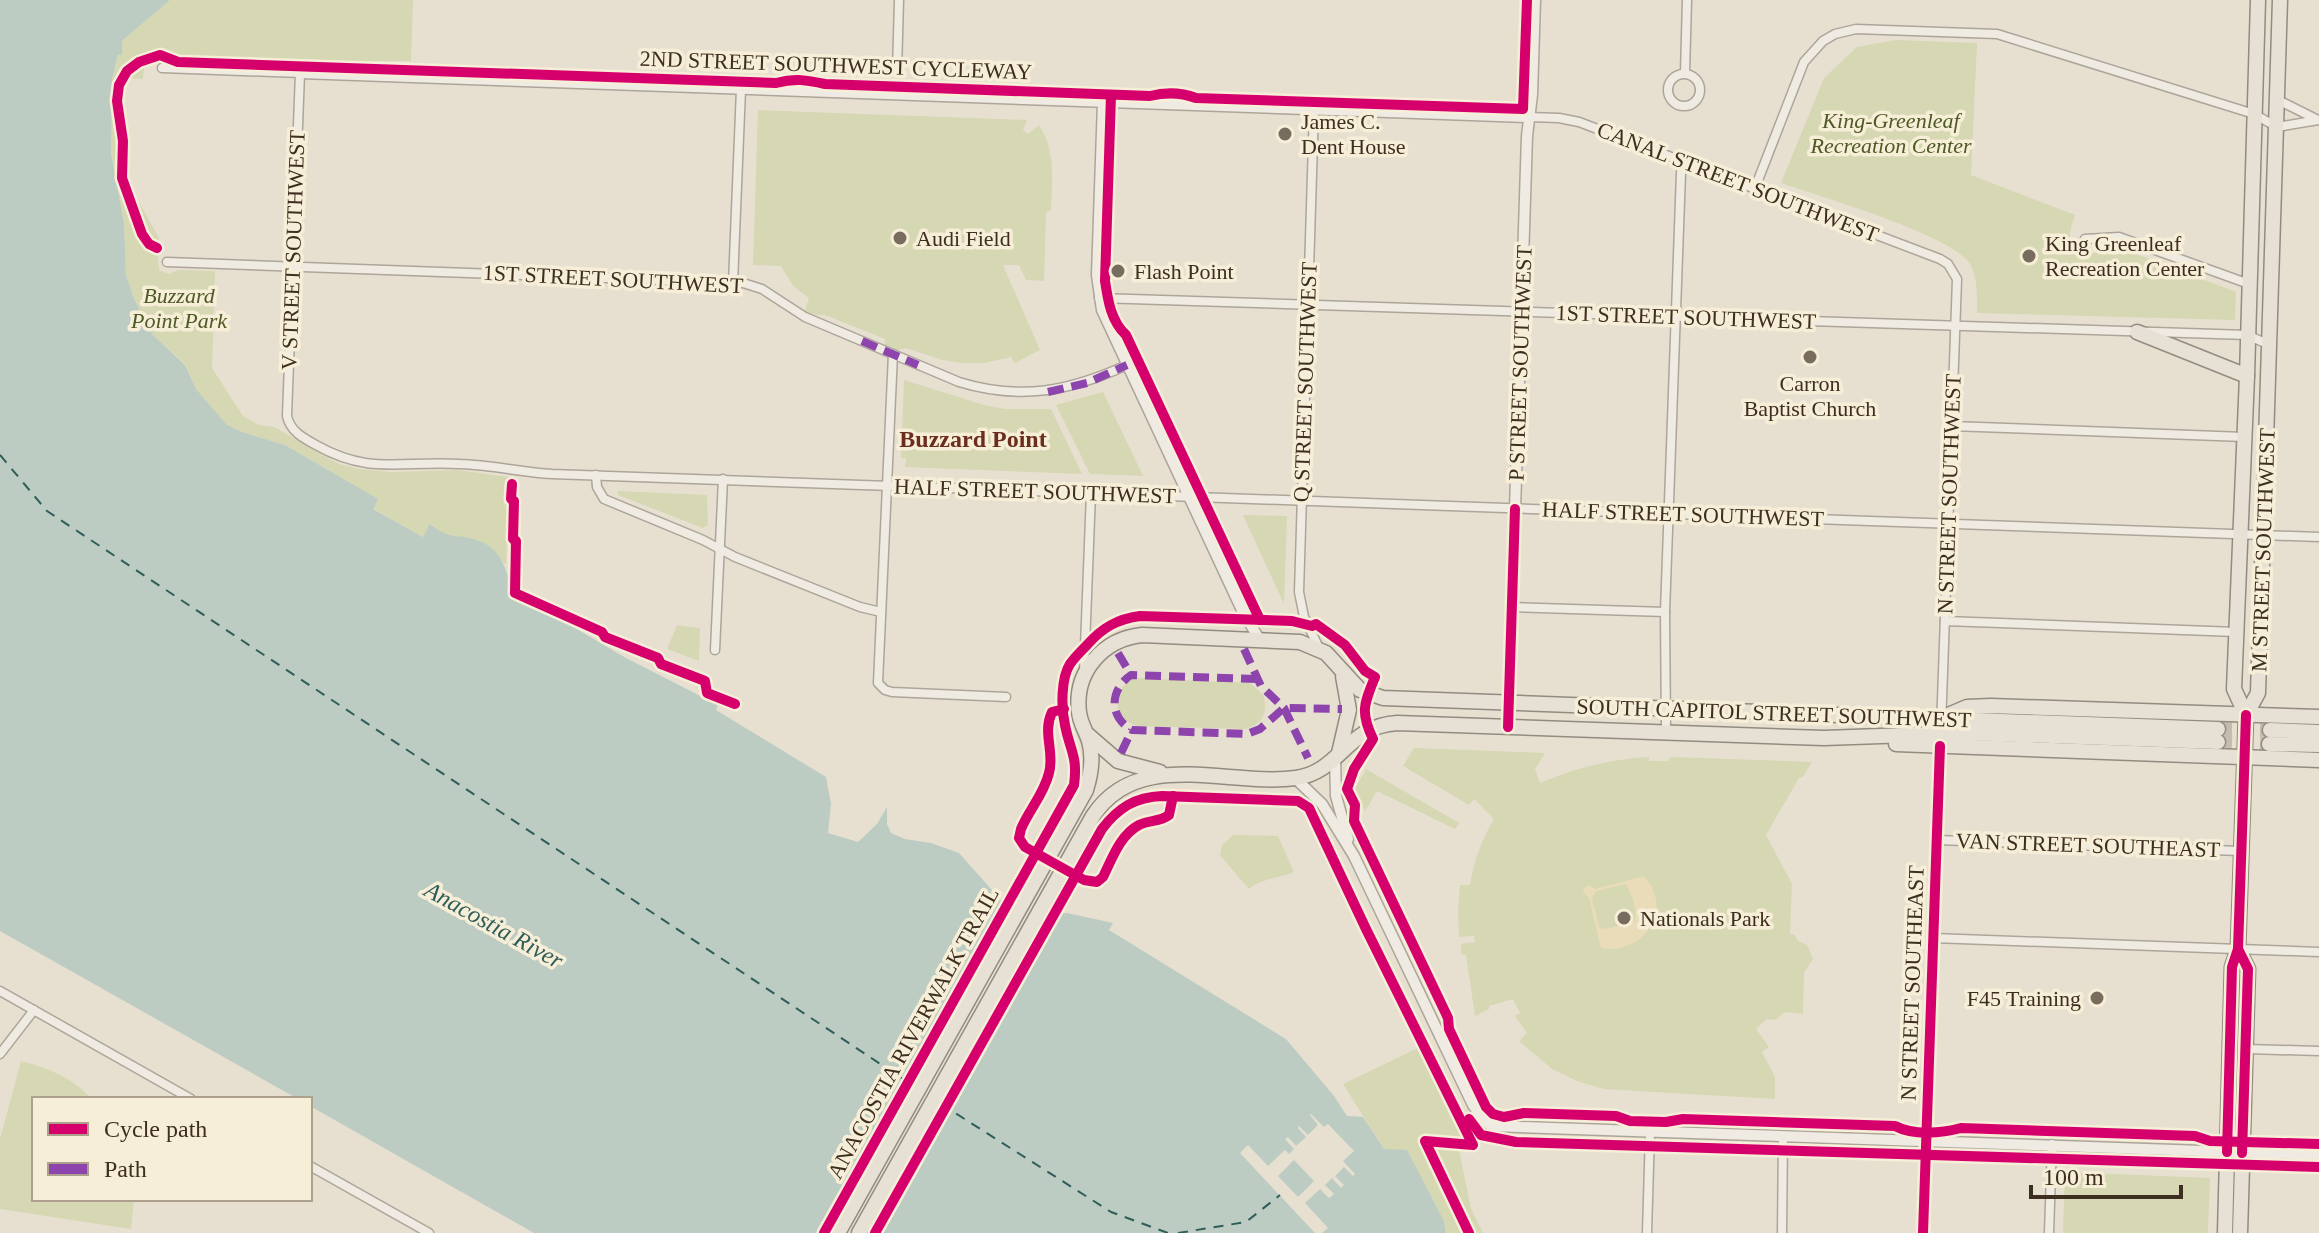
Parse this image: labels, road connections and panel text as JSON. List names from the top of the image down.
{
  "streets": {
    "main road": ["M STREET SOUTHWEST", "SOUTH CAPITOL STREET SOUTHWEST"],
    "street": [
      "CANAL STREET SOUTHWEST",
      "V STREET SOUTHWEST",
      "1ST STREET SOUTHWEST",
      "P STREET SOUTHWEST",
      "Q STREET SOUTHWEST",
      "HALF STREET SOUTHWEST",
      "N STREET SOUTHWEST",
      "VAN STREET SOUTHEAST",
      "N STREET SOUTHEAST"
    ],
    "cycle path": ["2ND STREET SOUTHWEST CYCLEWAY", "ANACOSTIA RIVERWALK TRAIL"]
  },
  "crossings": [
    ["CANAL STREET SOUTHWEST", "P STREET SOUTHWEST"],
    ["CANAL STREET SOUTHWEST", "N STREET SOUTHWEST"],
    ["V STREET SOUTHWEST", "1ST STREET SOUTHWEST"],
    ["V STREET SOUTHWEST", "HALF STREET SOUTHWEST"],
    ["1ST STREET SOUTHWEST", "P STREET SOUTHWEST"],
    ["1ST STREET SOUTHWEST", "Q STREET SOUTHWEST"],
    ["1ST STREET SOUTHWEST", "N STREET SOUTHWEST"],
    ["1ST STREET SOUTHWEST", "M STREET SOUTHWEST"],
    ["P STREET SOUTHWEST", "HALF STREET SOUTHWEST"],
    ["P STREET SOUTHWEST", "SOUTH CAPITOL STREET SOUTHWEST"],
    ["Q STREET SOUTHWEST", "HALF STREET SOUTHWEST"],
    ["Q STREET SOUTHWEST", "SOUTH CAPITOL STREET SOUTHWEST"],
    ["HALF STREET SOUTHWEST", "N STREET SOUTHWEST"],
    ["HALF STREET SOUTHWEST", "M STREET SOUTHWEST"],
    ["N STREET SOUTHWEST", "SOUTH CAPITOL STREET SOUTHWEST"],
    ["N STREET SOUTHWEST", "N STREET SOUTHEAST"],
    ["SOUTH CAPITOL STREET SOUTHWEST", "N STREET SOUTHEAST"],
    ["VAN STREET SOUTHEAST", "N STREET SOUTHEAST"]
  ],
  "districts": ["Buzzard Point"],
  "water": ["Anacostia River"],
  "parks": ["King-Greenleaf Recreation Center", "Buzzard Point Park"],
  "places": [
    "James C. Dent House",
    "Audi Field",
    "King Greenleaf Recreation Center",
    "Flash Point",
    "Carron Baptist Church",
    "Nationals Park",
    "F45 Training"
  ],
  "legend": ["Cycle path", "Path"],
  "scale_bar": "100 m"
}
